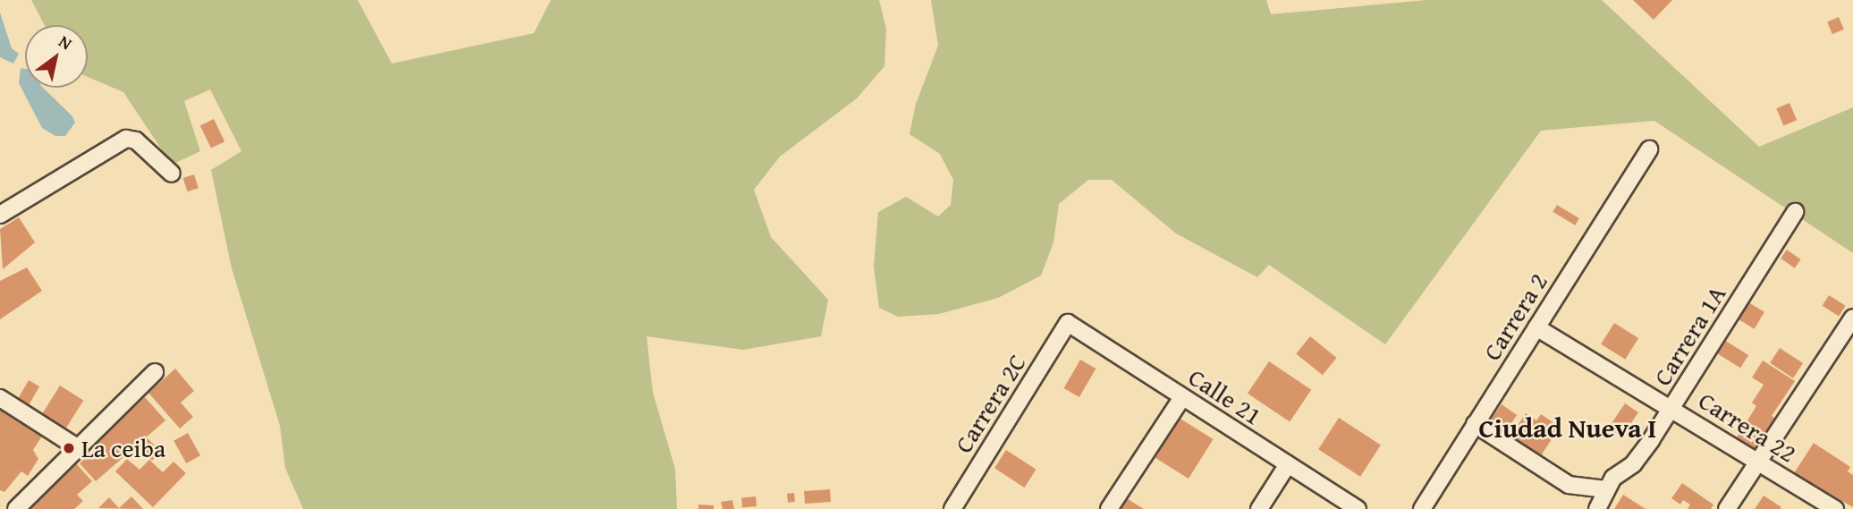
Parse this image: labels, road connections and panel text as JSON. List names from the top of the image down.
{
  "streets": {
    "street": [
      "Carrera 2",
      "Carrera 1A",
      "Calle 21",
      "Carrera 2C",
      "Carrera 22"
    ]
  },
  "crossings": [
    ["Carrera 2", "Carrera 22"],
    ["Carrera 1A", "Carrera 22"],
    ["Calle 21", "Carrera 2C"]
  ],
  "districts": ["Ciudad Nueva I"],
  "places": ["La ceiba"],
  "north": "top right"
}
